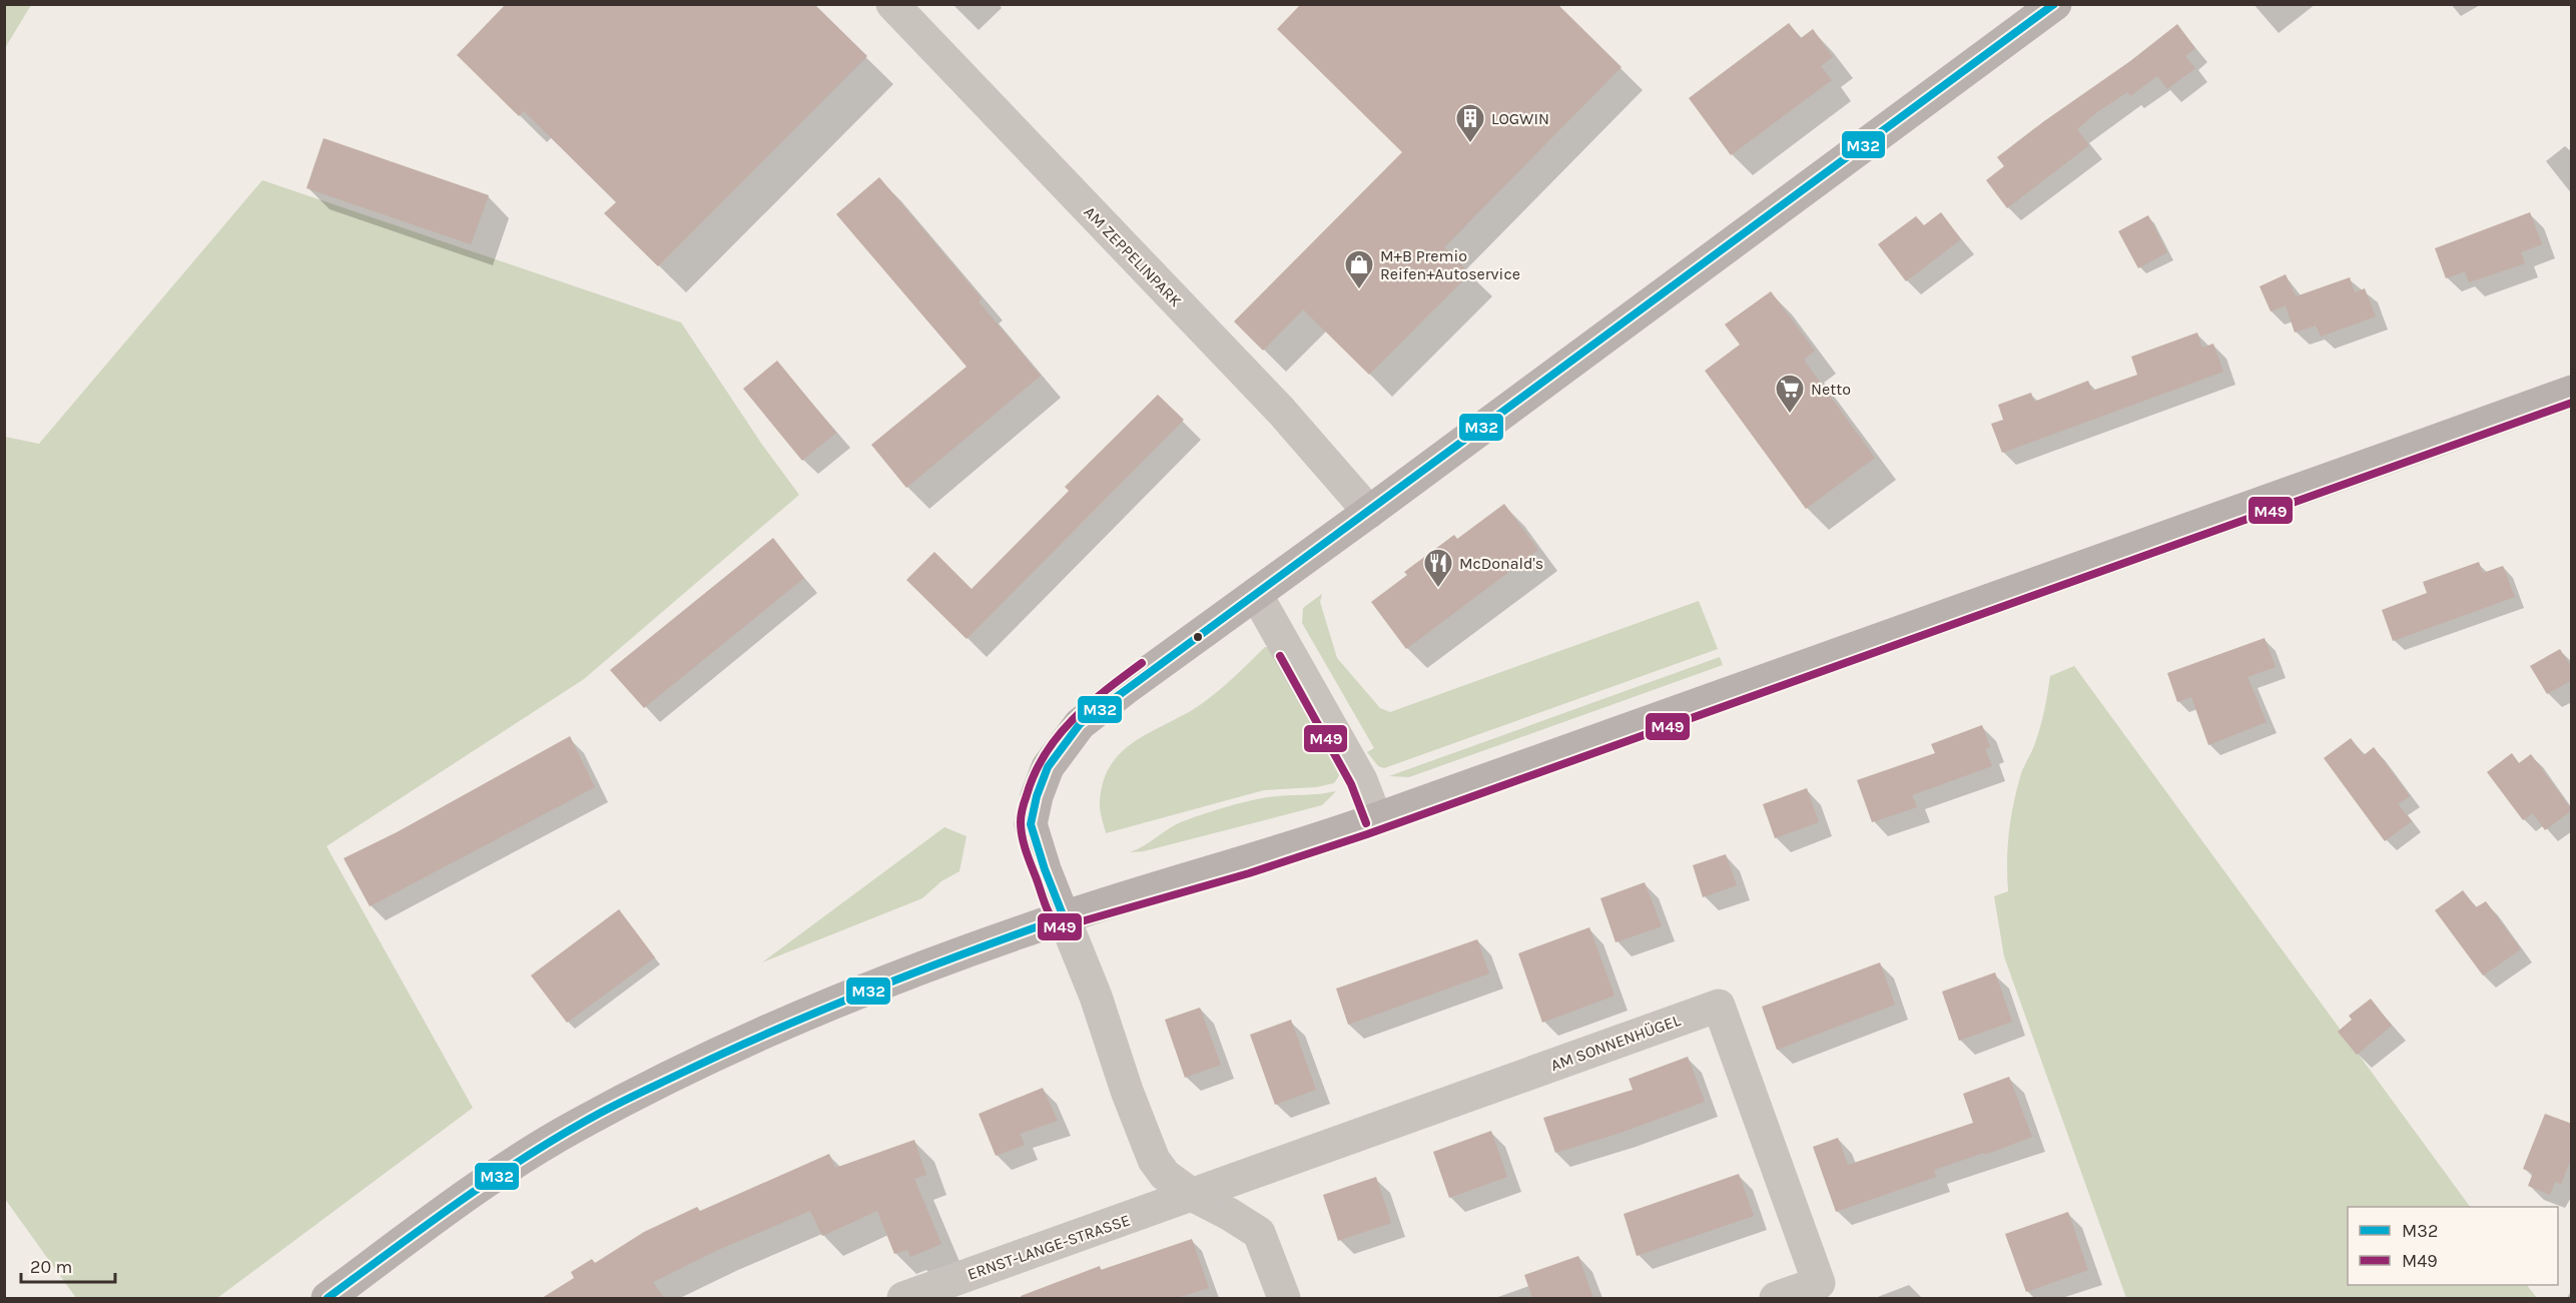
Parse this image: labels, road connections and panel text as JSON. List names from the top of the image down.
{
  "streets": {
    "street": ["AM ZEPPELINPARK", "AM SONNENHÜGEL", "ERNST-LANGE-STRASSE"]
  },
  "crossings": [
    ["AM SONNENHÜGEL", "ERNST-LANGE-STRASSE"]
  ],
  "places": {
    "building": ["LOGWIN"],
    "shop": ["M+B Premio Reifen+Autoservice"],
    "supermarket": ["Netto"],
    "restaurant": ["McDonald's"]
  },
  "lines": ["transit line M32", "transit line M49"],
  "legend": ["M32", "M49"],
  "scale_bar": "20 m"
}
